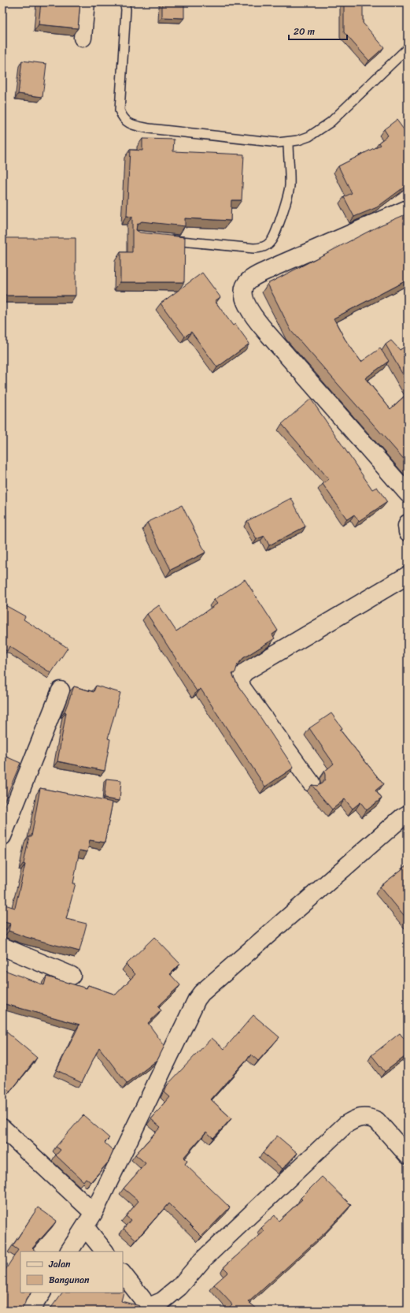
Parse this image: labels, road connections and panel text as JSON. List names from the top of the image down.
{
  "legend": ["Jalan", "Bangunan"],
  "scale_bar": "20 m"
}
